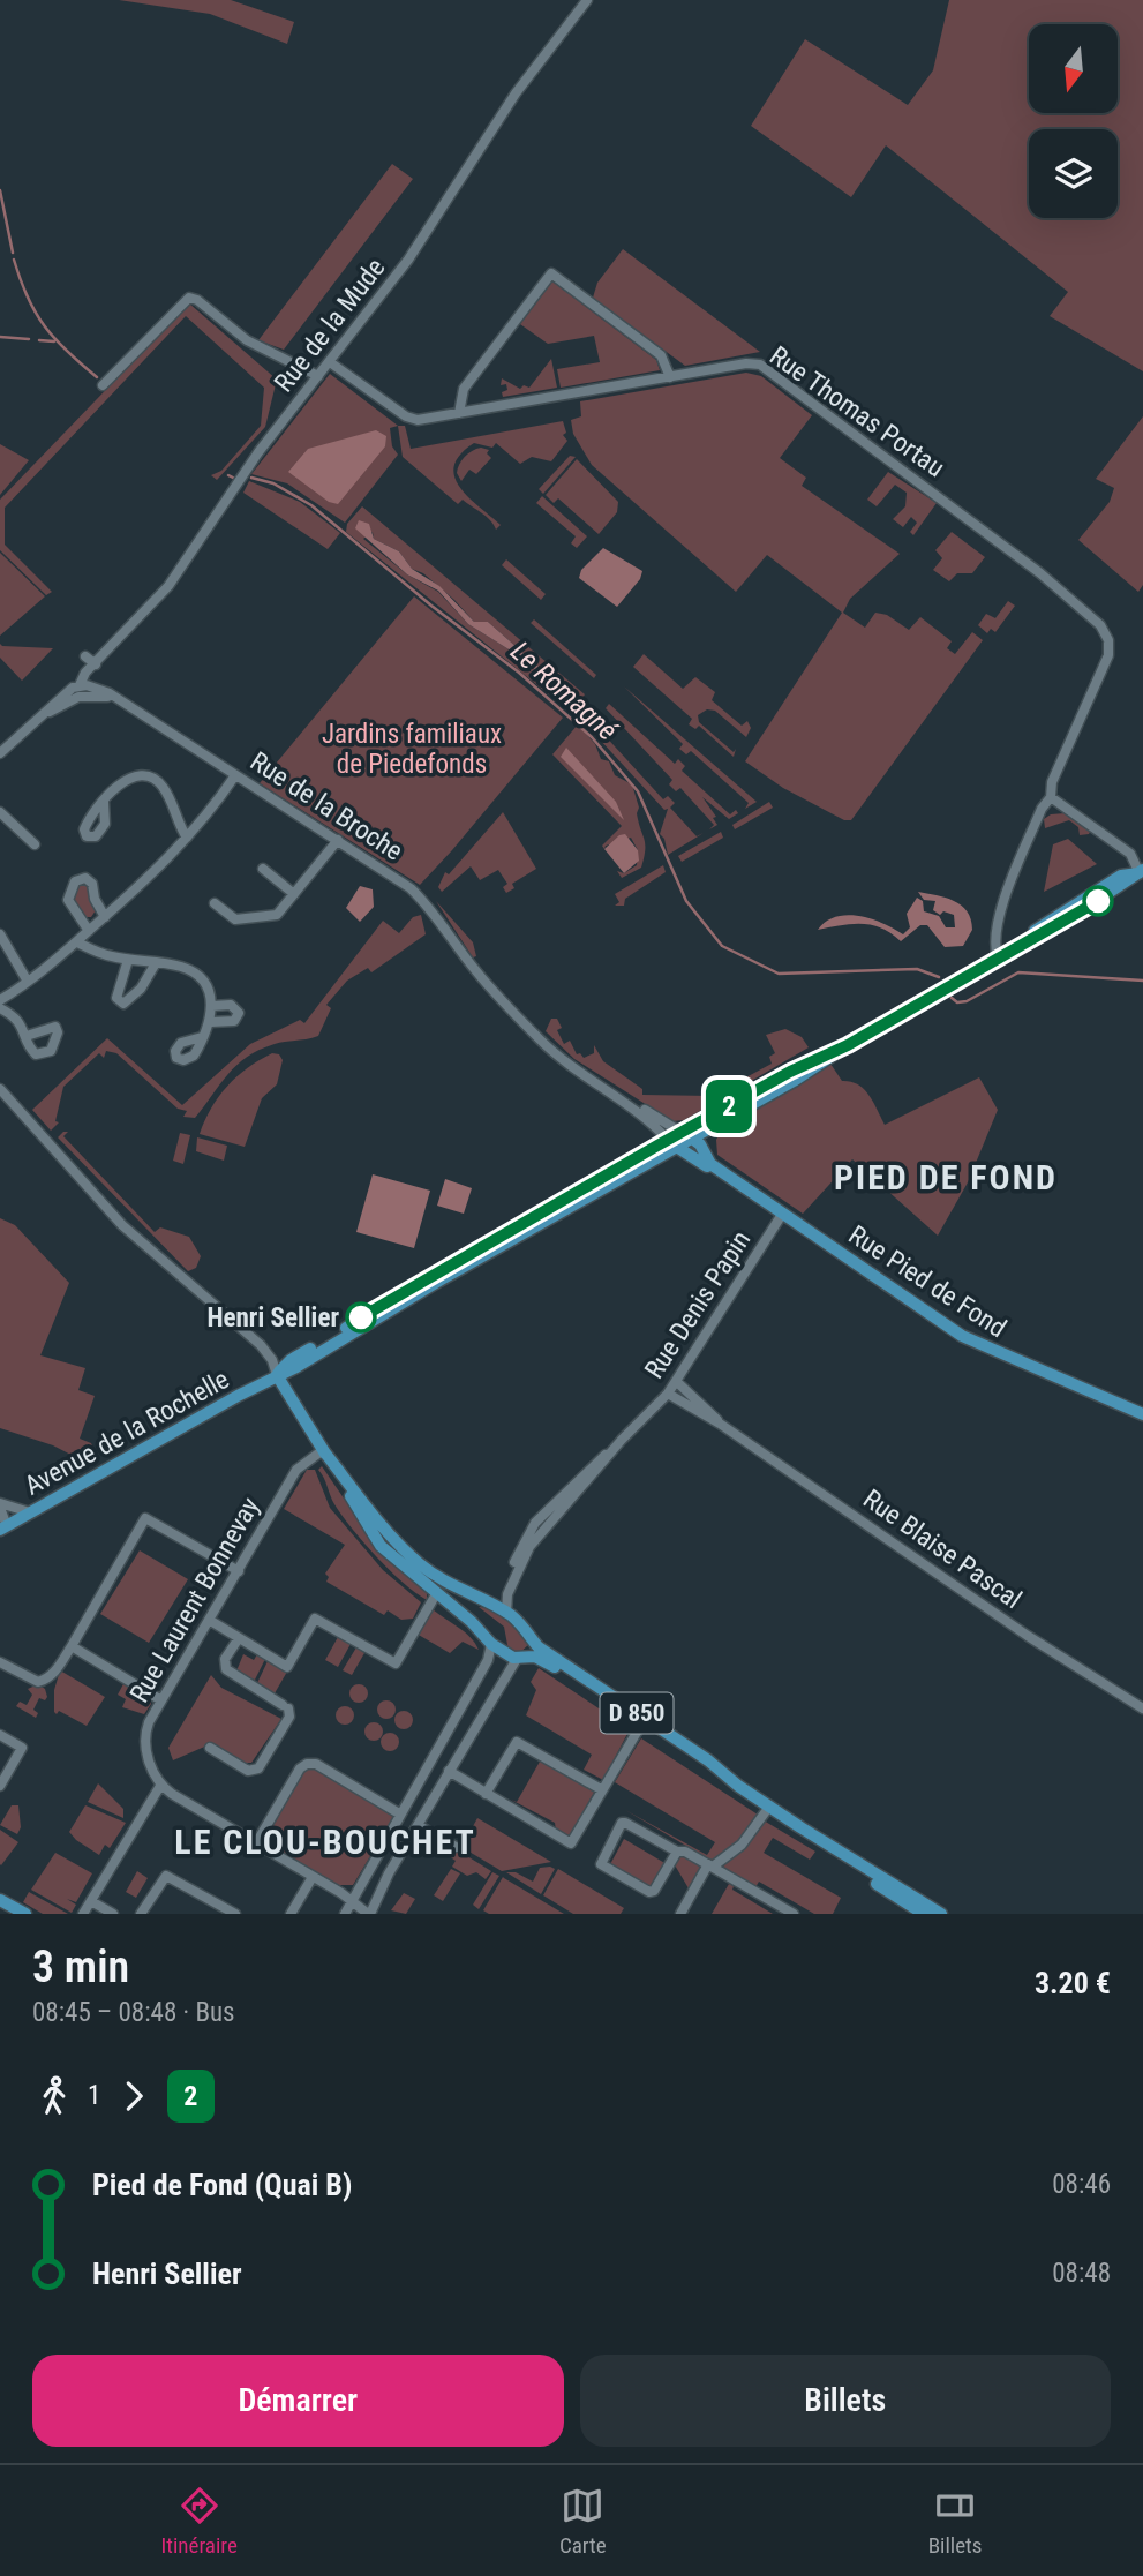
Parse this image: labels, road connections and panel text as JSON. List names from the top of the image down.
{
  "streets": {
    "main road": ["Rue Pied de Fond", "Avenue de la Rochelle", "D 850"],
    "street": [
      "Rue de la Mude",
      "Rue Thomas Portau",
      "Rue de la Broche",
      "Rue Denis Papin",
      "Rue Blaise Pascal",
      "Rue Laurent Bonnevay"
    ]
  },
  "crossings": [
    ["Rue de la Mude", "Rue Thomas Portau"],
    ["Rue Thomas Portau", "Avenue de la Rochelle"],
    ["Rue Pied de Fond", "Rue Denis Papin"],
    ["Rue Denis Papin", "Rue Blaise Pascal"],
    ["Rue Denis Papin", "D 850"],
    ["Avenue de la Rochelle", "D 850"],
    ["Rue Laurent Bonnevay", "D 850"]
  ],
  "districts": ["PIED DE FOND", "LE CLOU-BOUCHET"],
  "water": ["Le Romagné"],
  "parks": ["Jardins familiaux de Piedefonds"],
  "places": ["Henri Sellier"],
  "lines": ["bus line 2"],
  "north": "bottom",
  "page": {
    "on_map": "2",
    "heading": ["3 min", "08:45 – 08:48 · Bus", "3.20 €"],
    "legs": ["1", "2"],
    "list": [
      {
        "name": "Pied de Fond (Quai B)",
        "value": "08:46"
      },
      {
        "name": "Henri Sellier",
        "value": "08:48"
      }
    ],
    "buttons": ["Démarrer", "Billets"],
    "tabs": ["Itinéraire", "Carte", "Billets"]
  }
}
